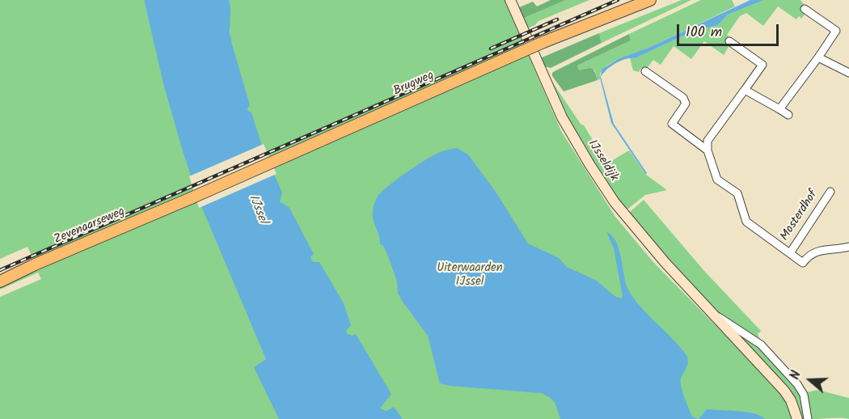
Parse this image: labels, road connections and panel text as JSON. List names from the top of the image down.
{
  "streets": {
    "main road": ["Brugweg", "Zevenaarseweg"],
    "street": ["IJsseldijk", "Mosterdhof"]
  },
  "crossings": [
    ["Brugweg", "Zevenaarseweg"]
  ],
  "water": ["IJssel"],
  "parks": ["Uiterwaarden IJssel"],
  "scale_bar": "100 m",
  "north": "left"
}
